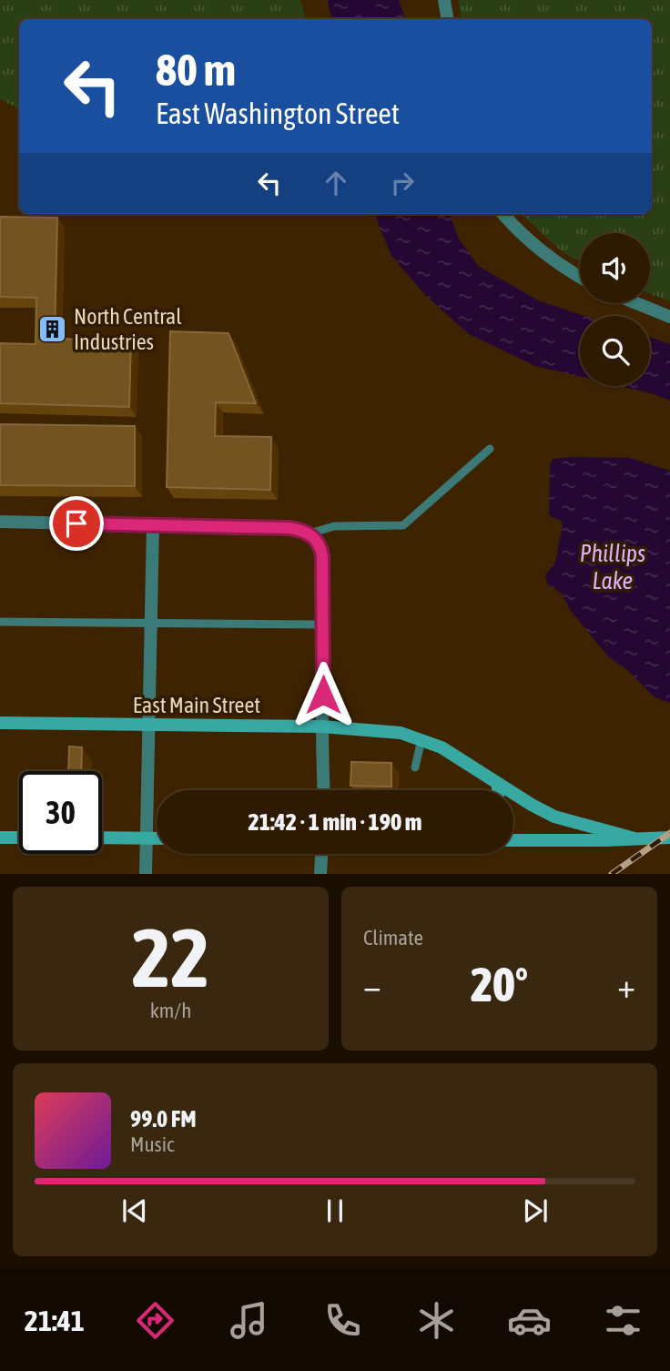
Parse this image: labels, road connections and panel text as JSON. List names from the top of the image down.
{
  "streets": {
    "main road": ["East Main Street"]
  },
  "water": ["Phillips Lake"],
  "places": {
    "building": ["North Central Industries"]
  },
  "page": {
    "turn": ["80 m", "East Washington Street"],
    "limit": "30",
    "trip": "21:42 · 1 min · 190 m",
    "tile": [
      ["22", "km/h"],
      "Climate"
    ],
    "heat": ["−", "20°", "+"],
    "song": ["99.0 FM", "Music"],
    "tabs": "21:41"
  }
}
